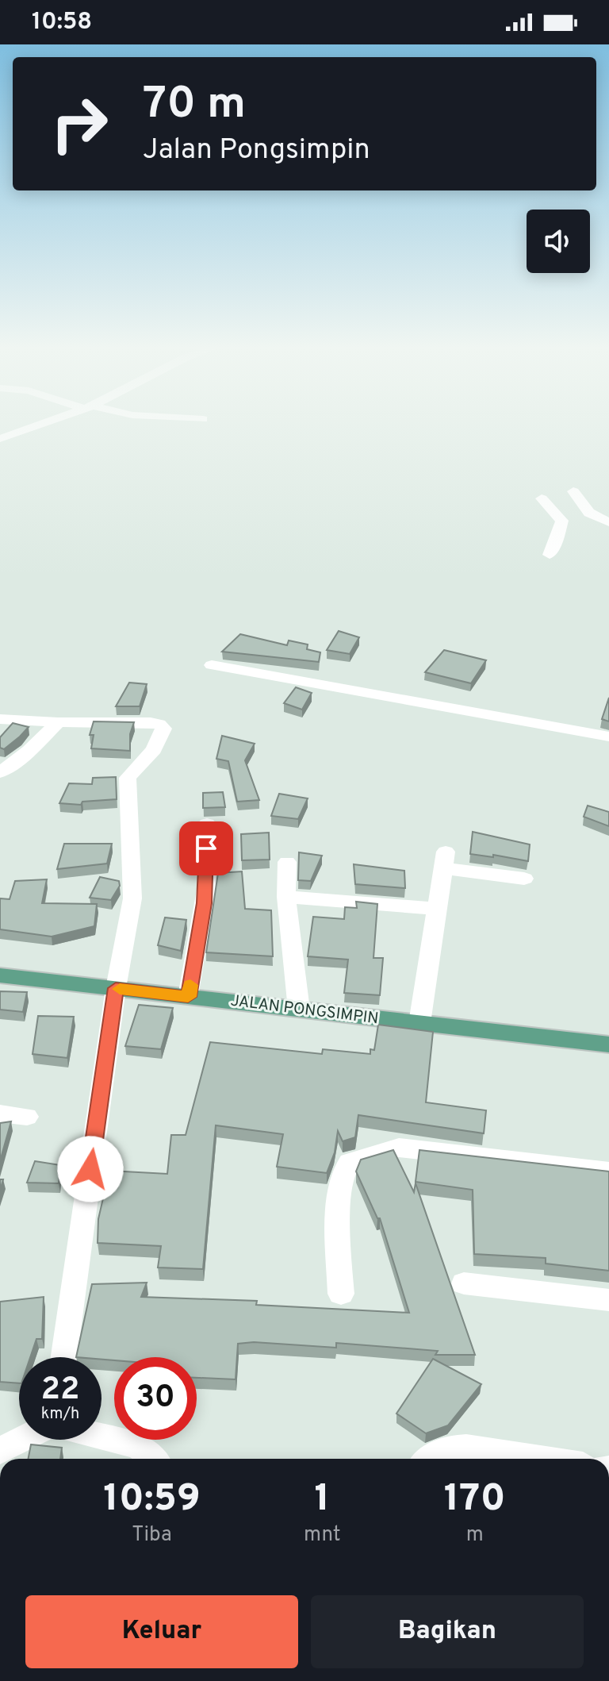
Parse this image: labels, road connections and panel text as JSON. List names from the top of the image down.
{
  "streets": {
    "main road": ["JALAN PONGSIMPIN"]
  },
  "page": {
    "status": "10:58",
    "turn": ["70 m", "Jalan Pongsimpin"],
    "speed": "22 km/h",
    "limit": "30",
    "eta": [
      "10:59",
      "Tiba",
      "1",
      "mnt",
      "170",
      "m"
    ],
    "buttons": ["Keluar", "Bagikan"]
  }
}
